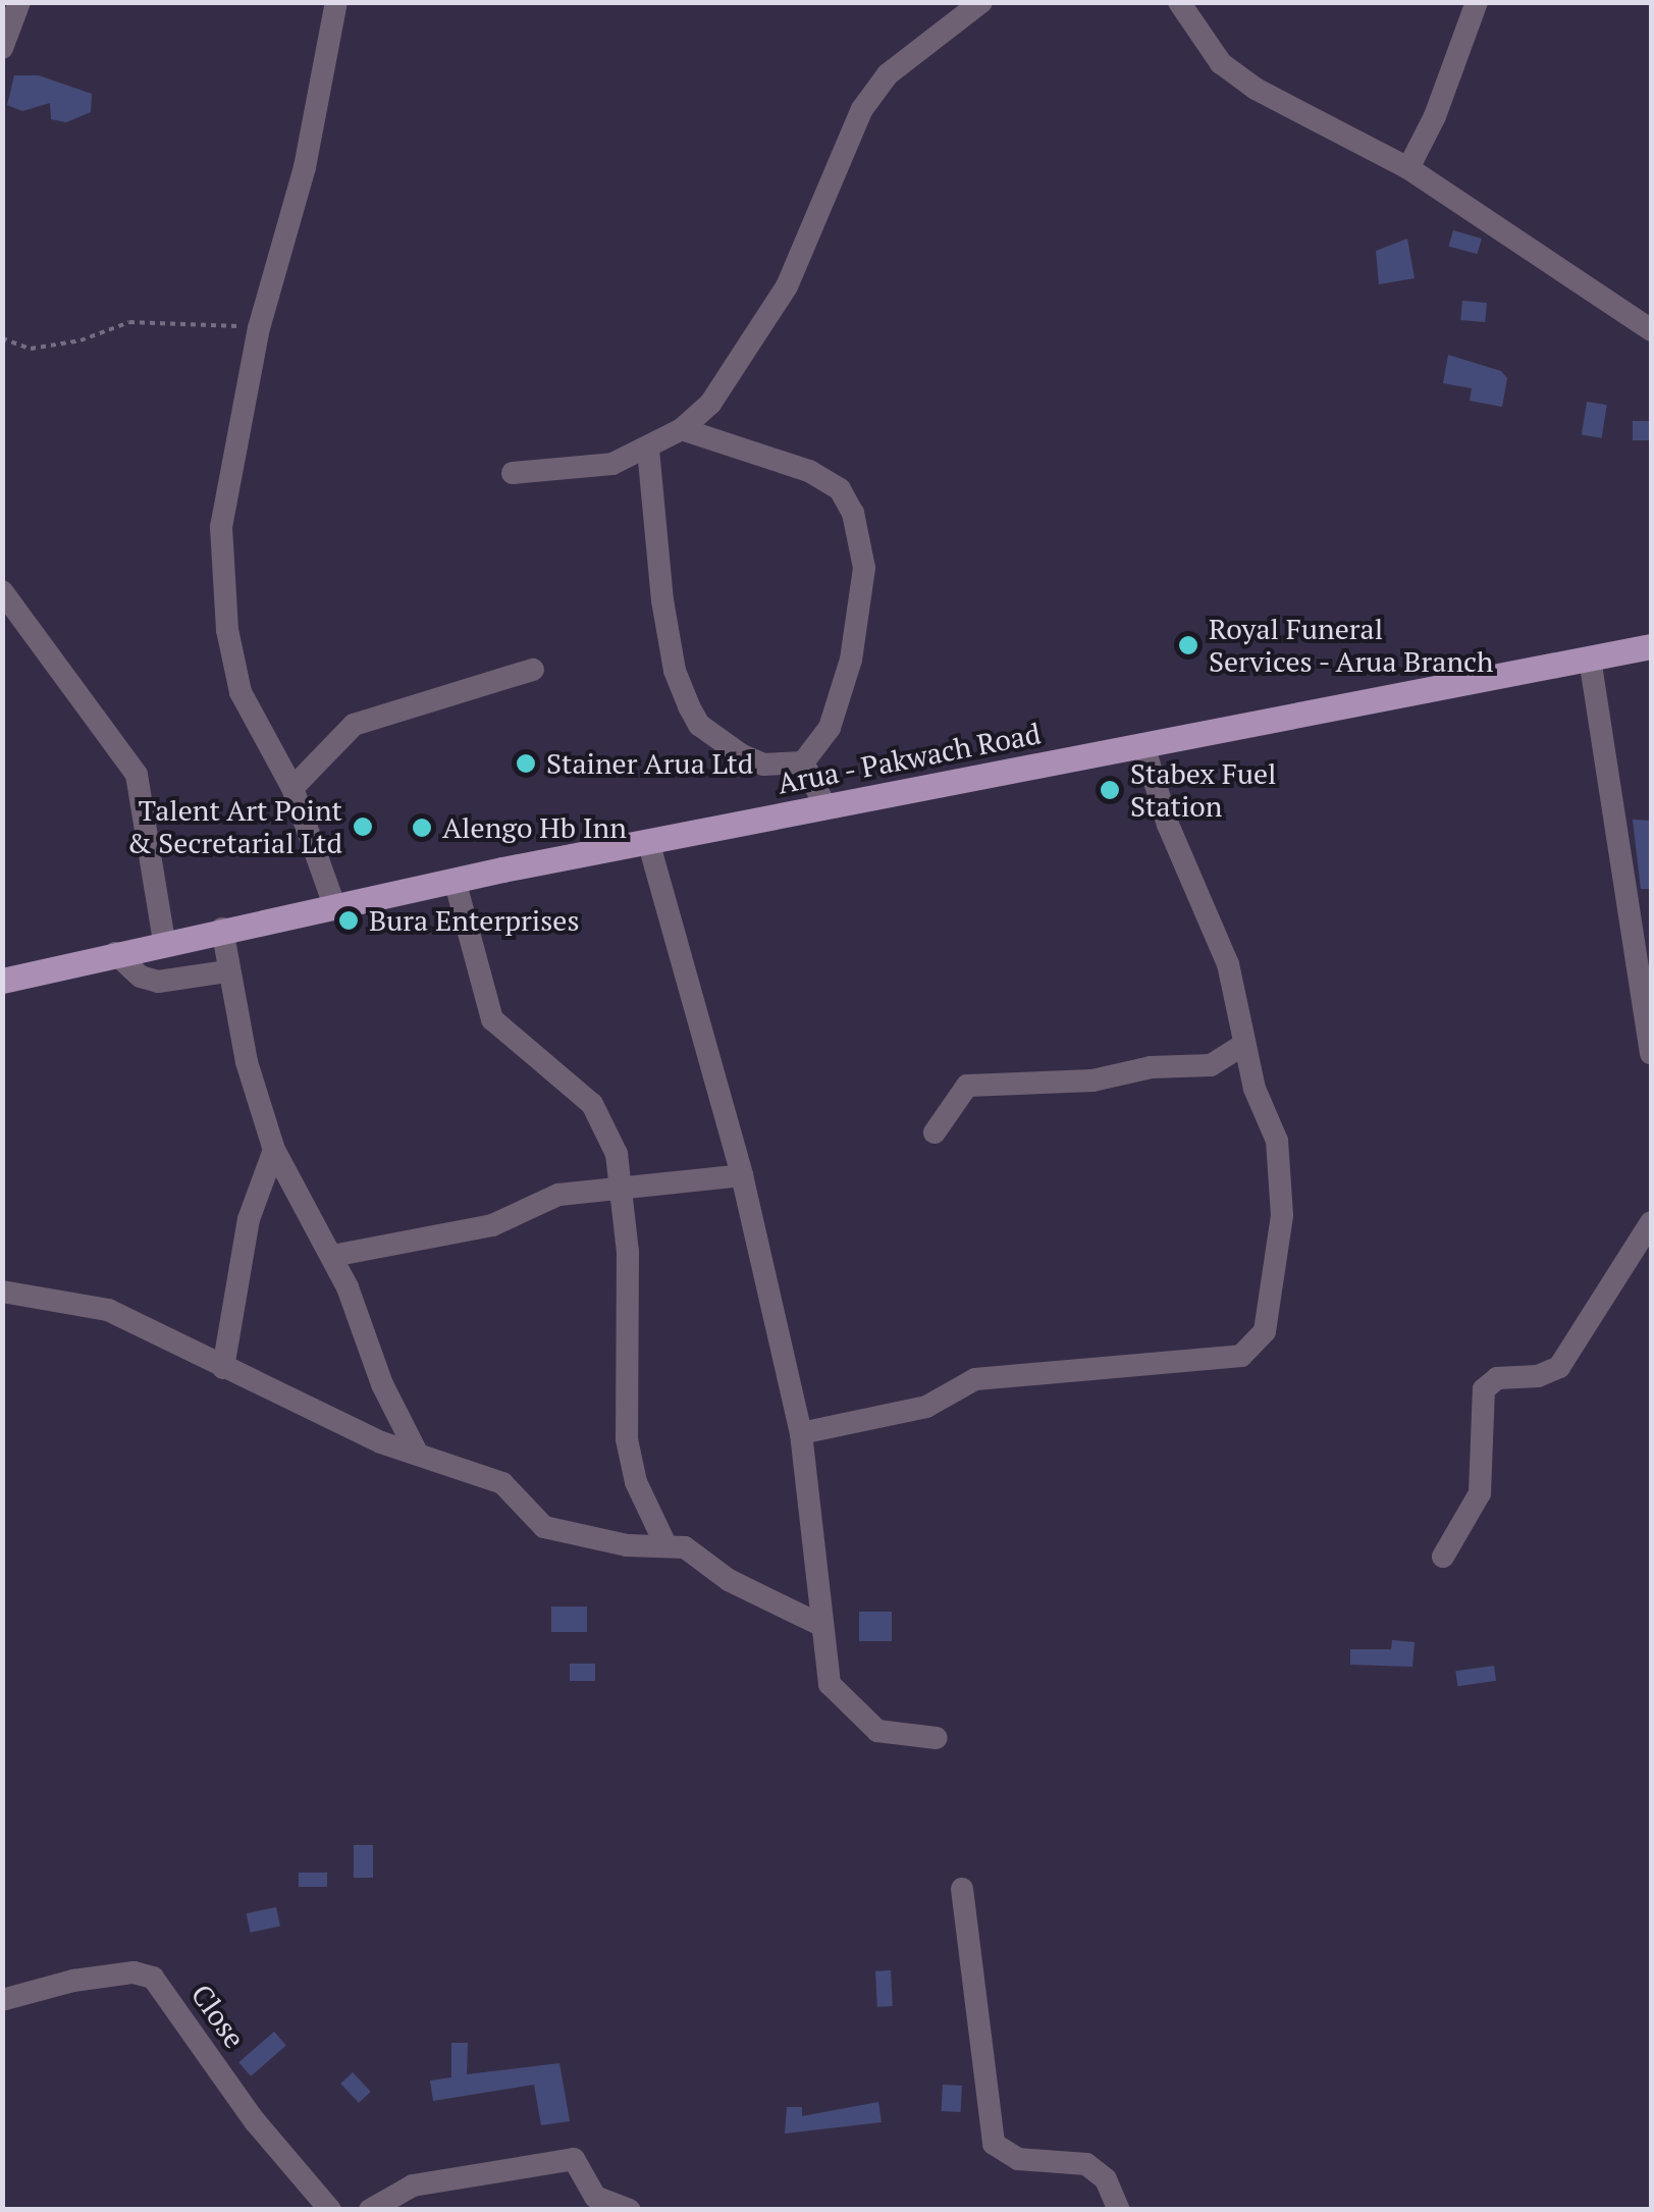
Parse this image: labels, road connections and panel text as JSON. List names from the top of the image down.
{
  "streets": {
    "main road": ["Arua - Pakwach Road"],
    "street": ["Close"]
  },
  "places": [
    "Royal Funeral Services - Arua Branch",
    "Stainer Arua Ltd",
    "Stabex Fuel Station",
    "Talent Art Point & Secretarial Ltd",
    "Alengo Hb Inn",
    "Bura Enterprises"
  ]
}
